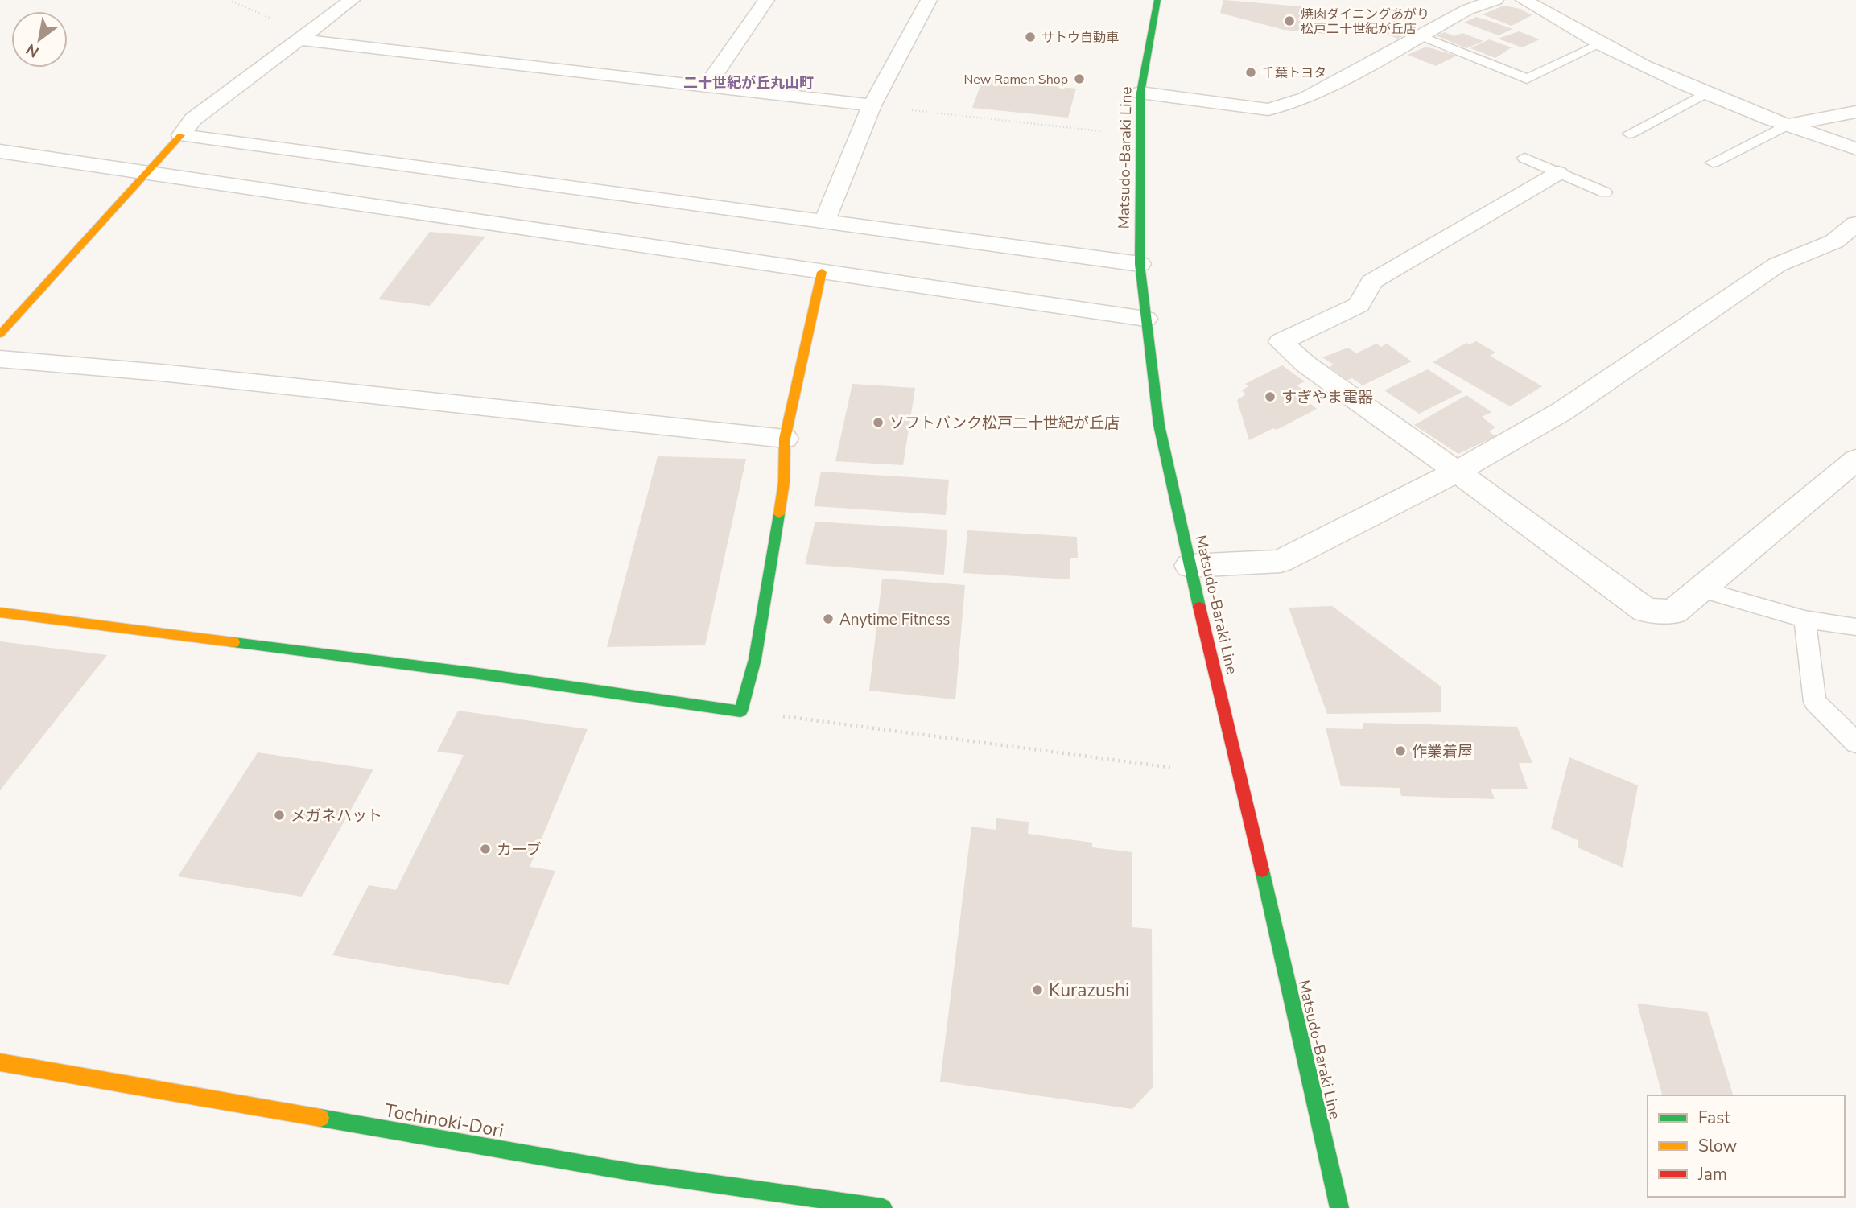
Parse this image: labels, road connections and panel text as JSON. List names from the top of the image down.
{
  "streets": {
    "street": ["Matsudo-Baraki Line", "Tochinoki-Dori"]
  },
  "districts": ["二十世紀が丘丸山町"],
  "places": [
    "焼肉ダイニングあがり 松戸二十世紀が丘店",
    "サトウ自動車",
    "千葉トヨタ",
    "New Ramen Shop",
    "すぎやま電器",
    "ソフトバンク松戸二十世紀が丘店",
    "Anytime Fitness",
    "作業着屋",
    "メガネハット",
    "カーブ",
    "Kurazushi"
  ],
  "legend": ["Fast", "Slow", "Jam"],
  "north": "bottom left"
}
